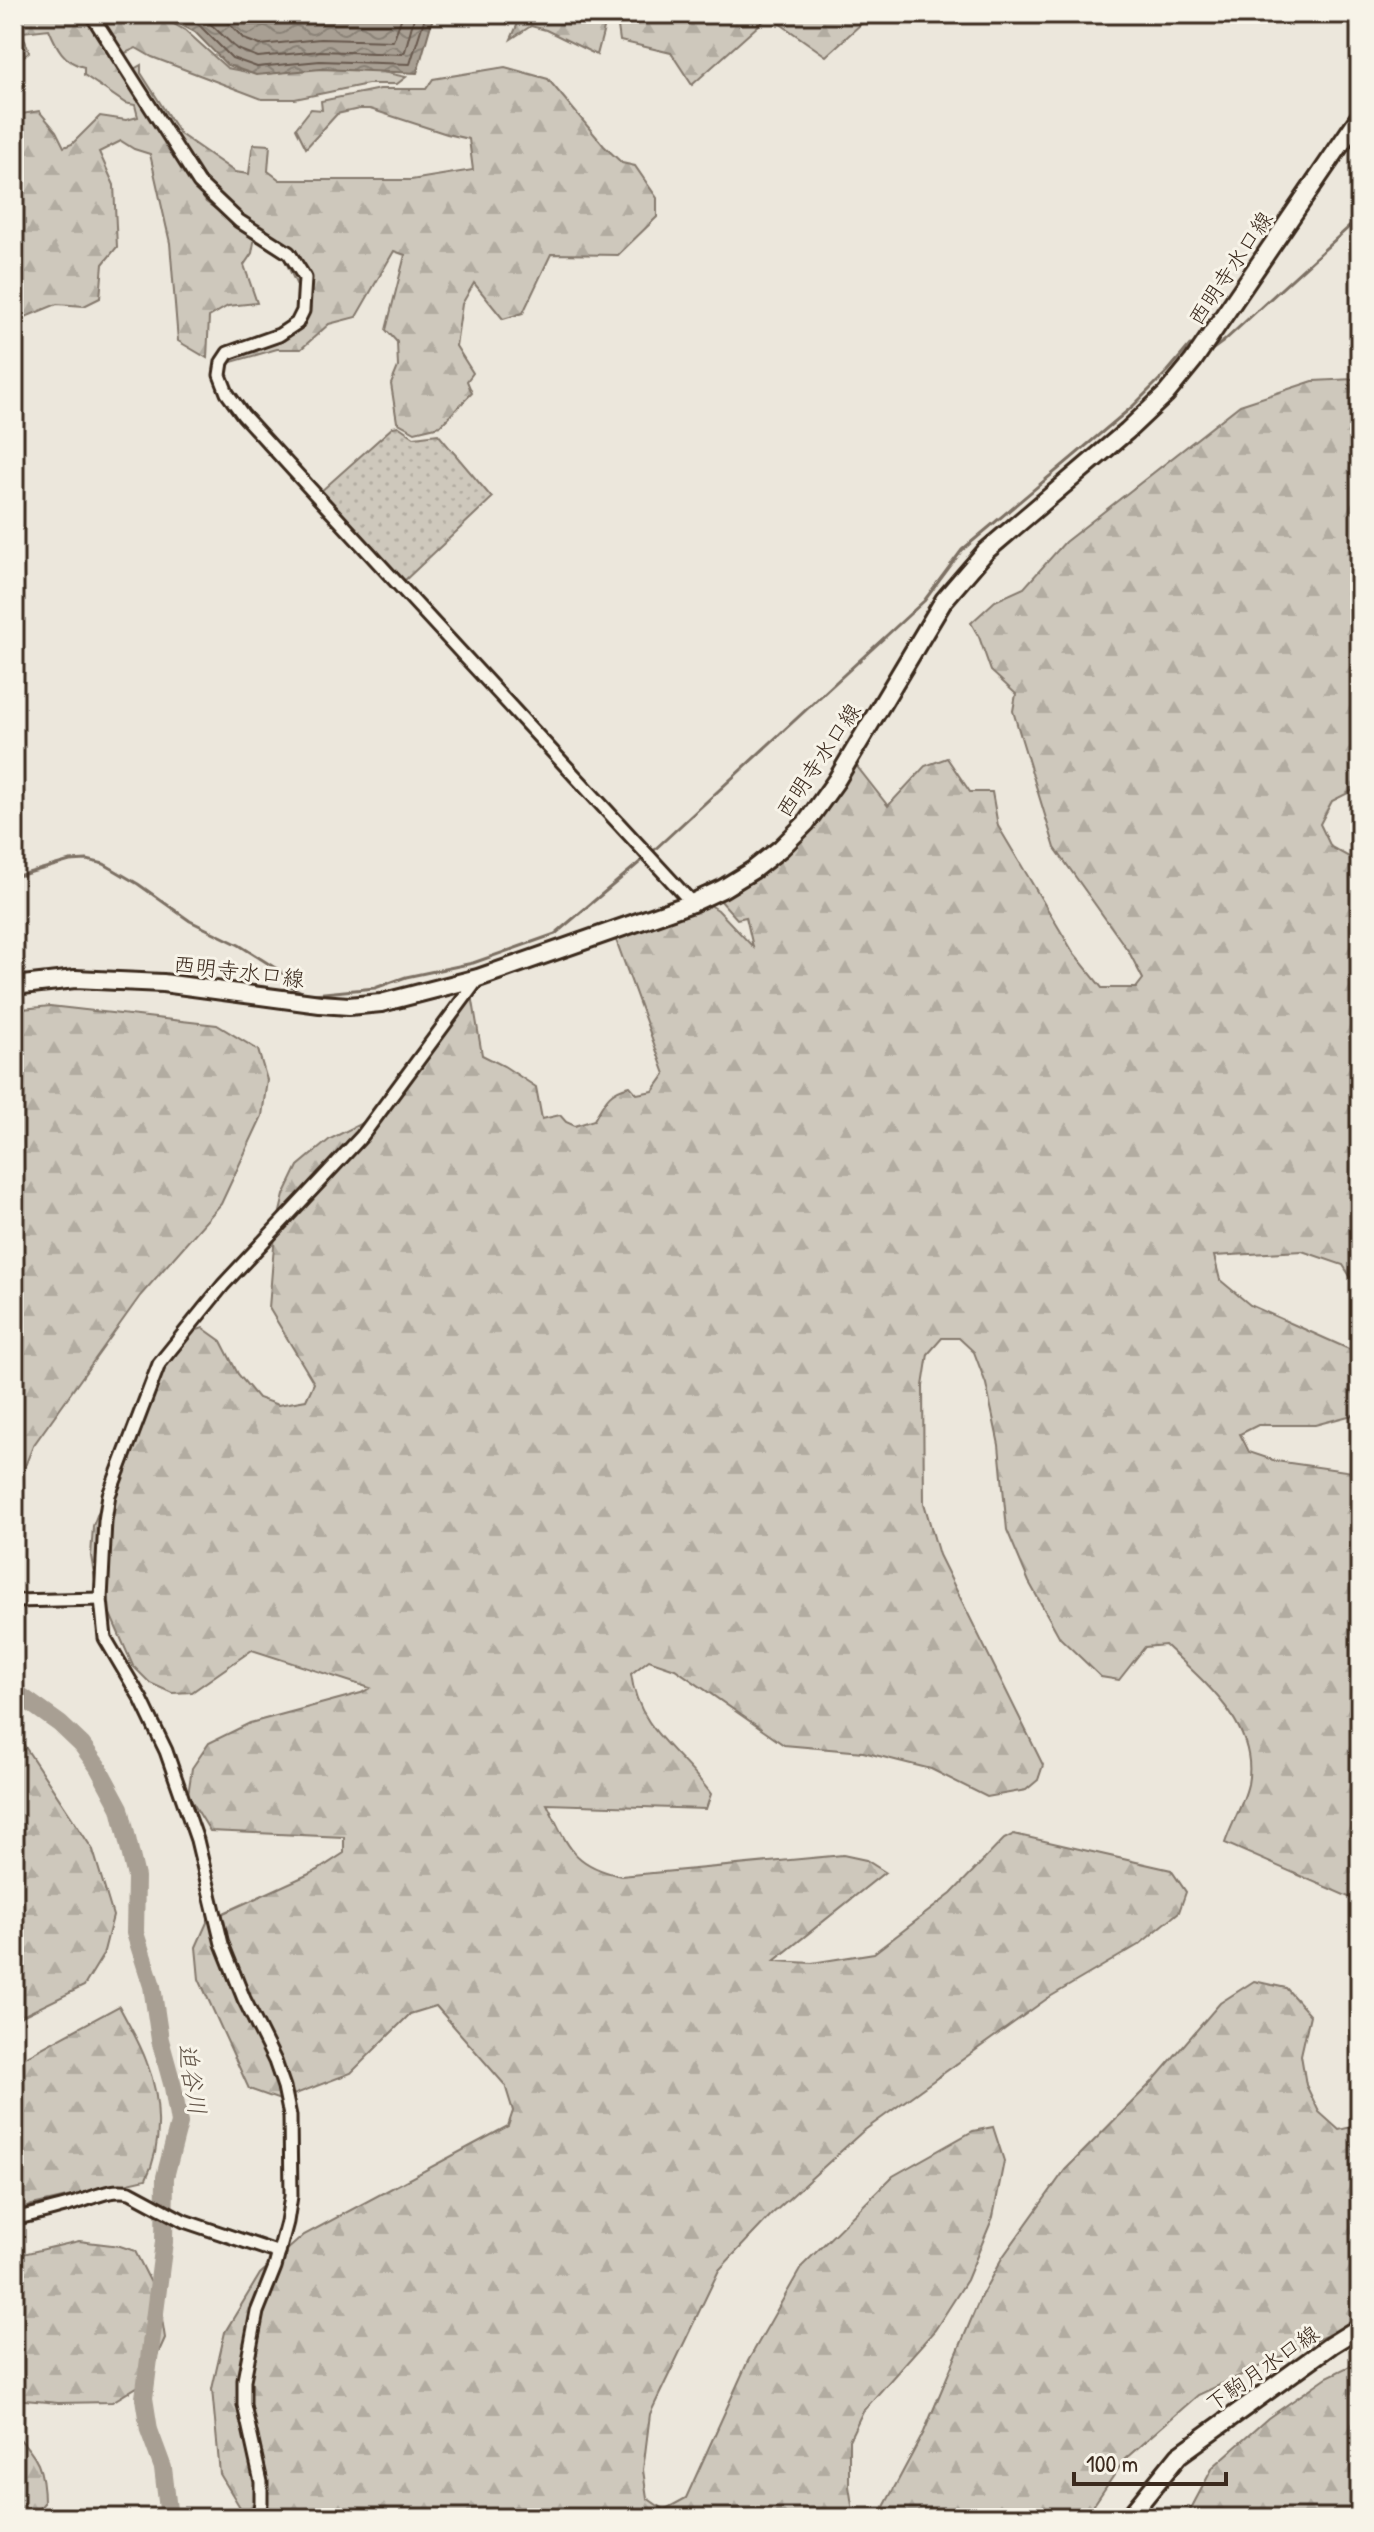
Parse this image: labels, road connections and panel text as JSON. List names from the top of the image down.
{
  "streets": {
    "main road": ["西明寺水口線", "下駒月水口線"]
  },
  "water": ["迫谷川"],
  "scale_bar": "100 m"
}
